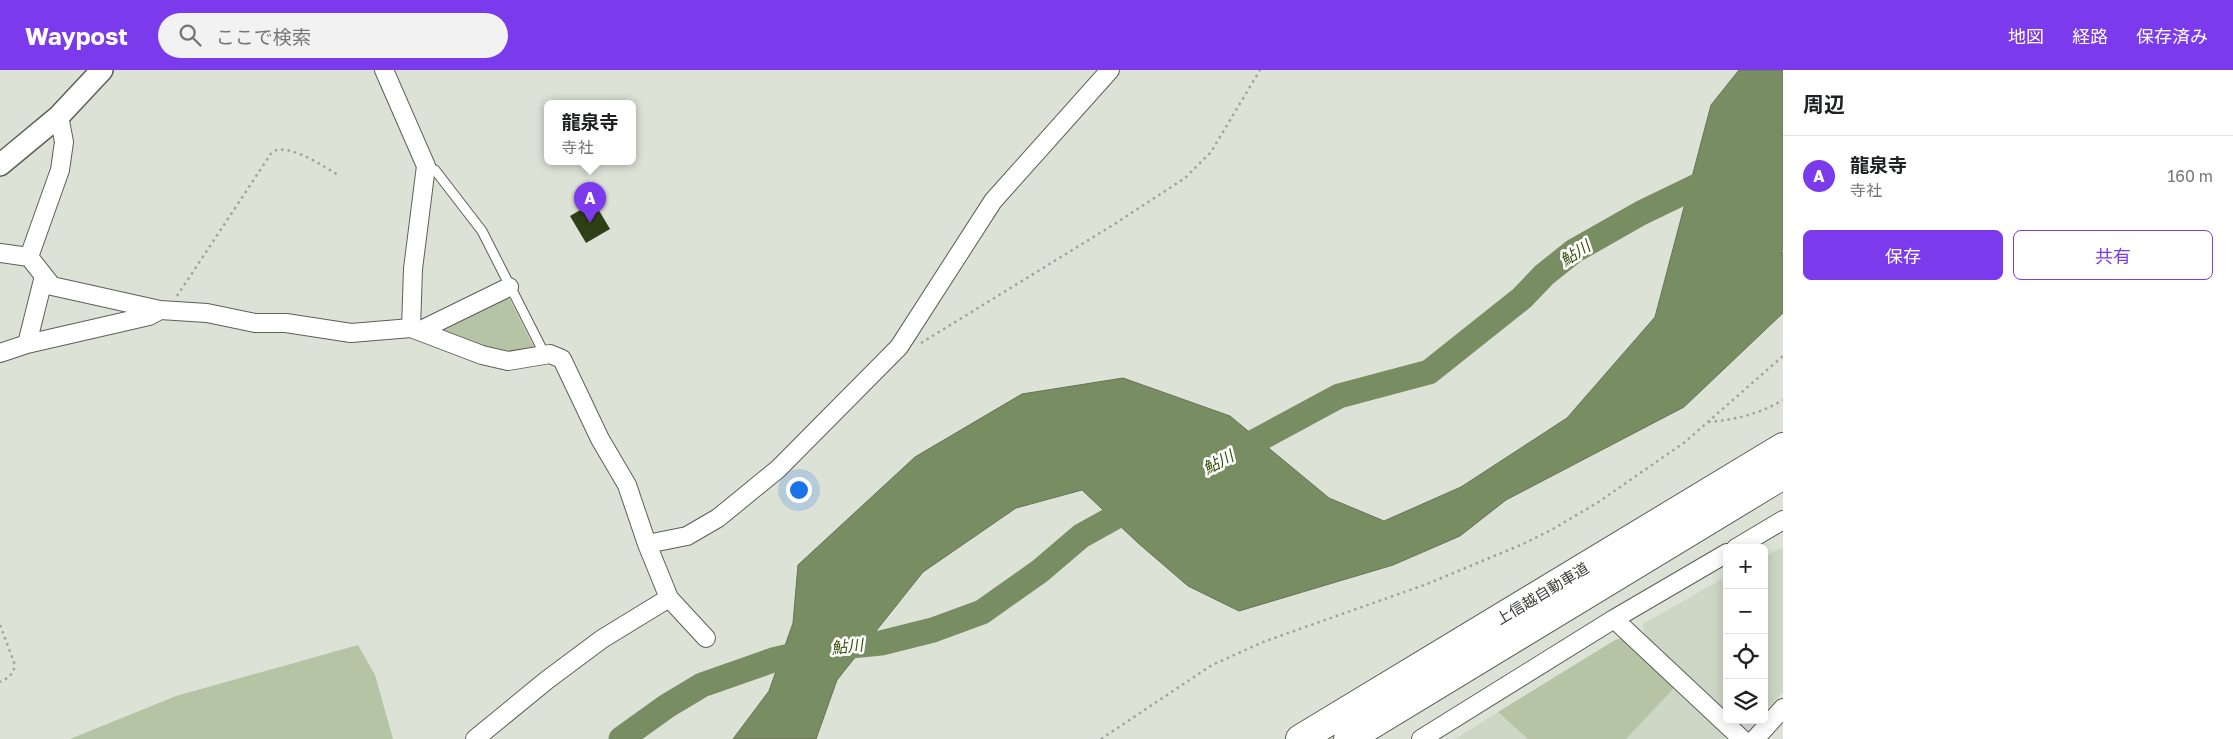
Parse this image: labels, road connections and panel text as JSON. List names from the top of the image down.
{
  "streets": {
    "highway": ["上信越自動車道"]
  },
  "water": ["鮎川"],
  "page": {
    "header": "Waypost",
    "search": "ここで検索",
    "nav": ["地図", "経路", "保存済み"],
    "heading": "周辺",
    "popup": ["龍泉寺", "寺社"],
    "list": [
      {
        "mark": "A",
        "name": "龍泉寺",
        "note": "寺社",
        "value": "160 m"
      }
    ],
    "pins": "A",
    "buttons": ["保存", "共有"],
    "map_buttons": ["+", "−"]
  }
}
